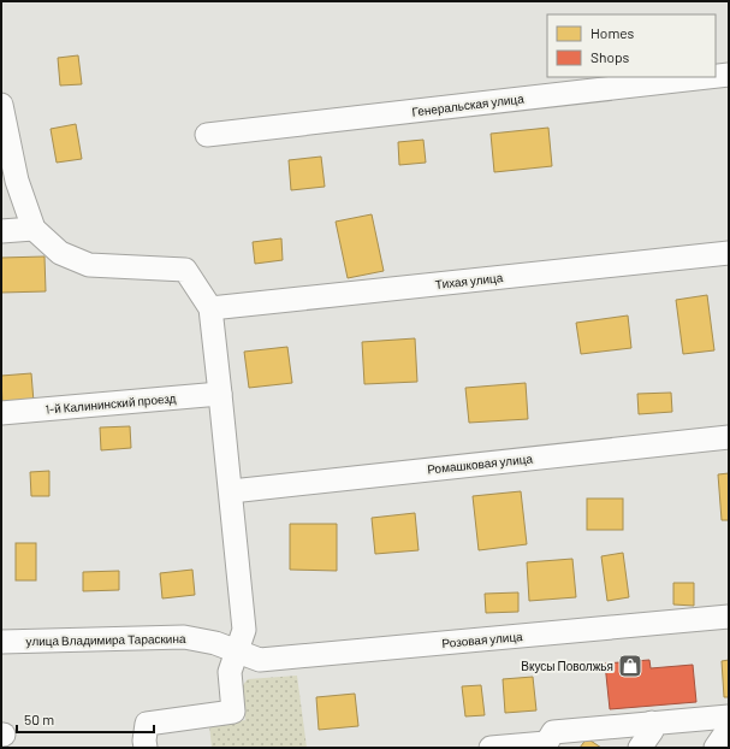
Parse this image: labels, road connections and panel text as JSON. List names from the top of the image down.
{
  "streets": {
    "street": [
      "Генеральская улица",
      "Тихая улица",
      "1-й Калининский проезд",
      "Ромашковая улица",
      "улица Владимира Тараскина",
      "Розовая улица"
    ]
  },
  "crossings": [
    ["улица Владимира Тараскина", "Розовая улица"]
  ],
  "places": {
    "shop": ["Вкусы Поволжья"]
  },
  "legend": ["Homes", "Shops"],
  "scale_bar": "50 m"
}
